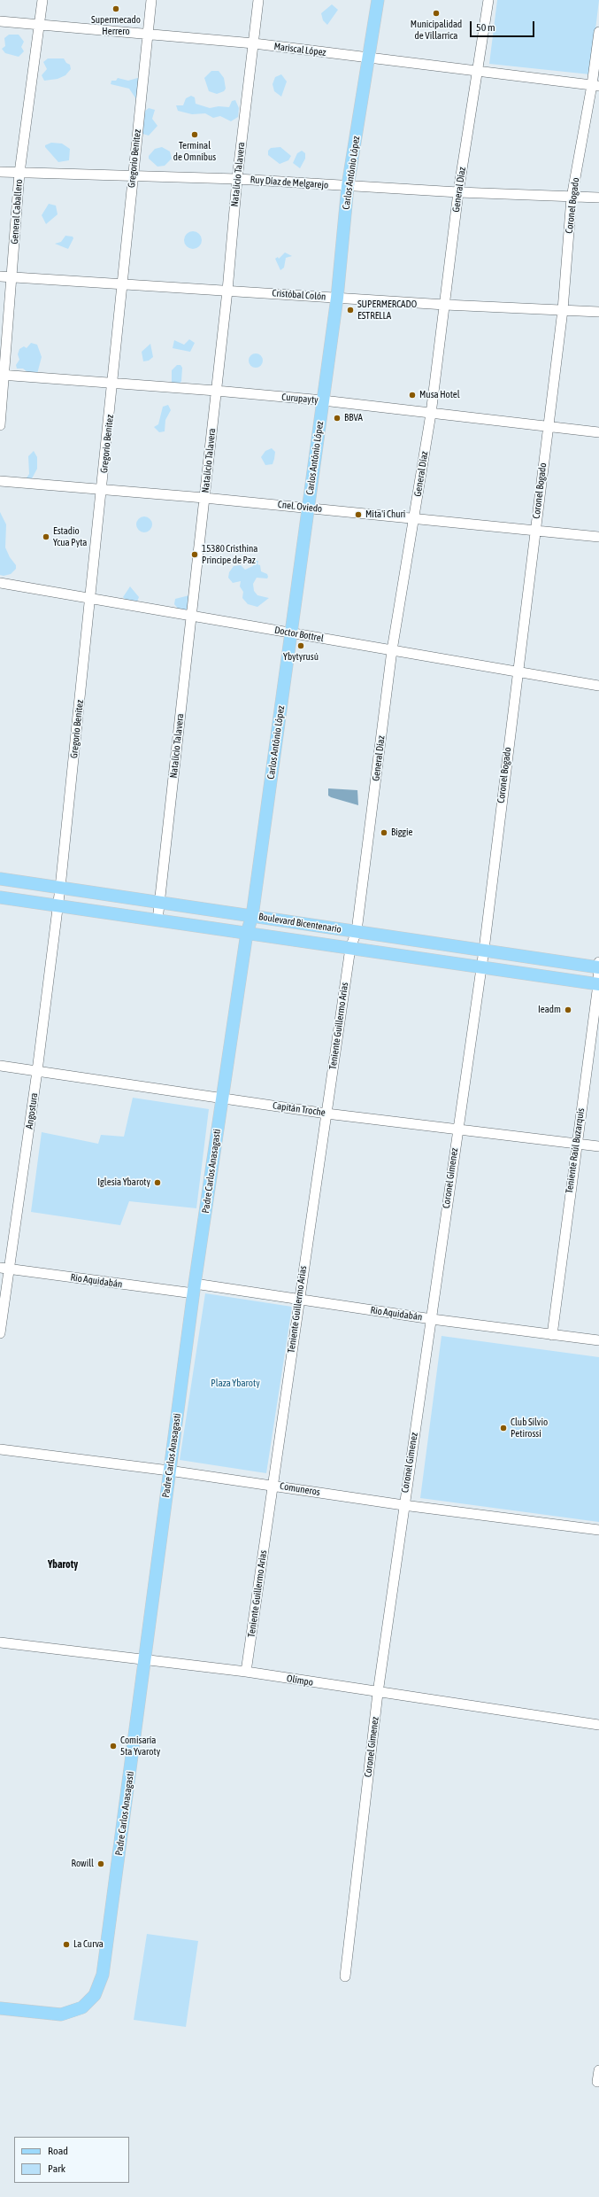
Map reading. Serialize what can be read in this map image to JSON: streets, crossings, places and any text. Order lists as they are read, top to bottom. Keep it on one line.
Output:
{"streets":{"main road":["Carlos António López","Boulevard Bicentenario","Padre Carlos Anasagasti"],"street":["Mariscal López","Gregorio Benitez","Natalicio Talavera","Ruy Díaz de Melgarejo","General Díaz","Coronel Bogado","General Caballero","Cristóbal Colón","Curupayty","Cnel. Oviedo","Doctor Bottrel","Teniente Guillermo Arias","Capitán Troche","Angostura","Teniente Raúl Buzarquis","Coronel Gimenez","Rio Aquidabán","Comuneros","Olimpo"]},"crossings":[["Mariscal López","Gregorio Benitez"],["Mariscal López","Carlos António López"],["Mariscal López","Natalicio Talavera"],["Mariscal López","General Díaz"],["Mariscal López","Coronel Bogado"],["Mariscal López","General Caballero"],["Gregorio Benitez","Ruy Díaz de Melgarejo"],["Gregorio Benitez","Cristóbal Colón"],["Gregorio Benitez","Curupayty"],["Gregorio Benitez","Cnel. Oviedo"],["Gregorio Benitez","Doctor Bottrel"],["Gregorio Benitez","Boulevard Bicentenario"],["Gregorio Benitez","Angostura"],["Carlos António López","Ruy Díaz de Melgarejo"],["Carlos António López","Cristóbal Colón"],["Carlos António López","Curupayty"],["Carlos António López","Cnel. Oviedo"],["Carlos António López","Doctor Bottrel"],["Carlos António López","Boulevard Bicentenario"],["Carlos António López","Padre Carlos Anasagasti"],["Natalicio Talavera","Ruy Díaz de Melgarejo"],["Natalicio Talavera","Cristóbal Colón"],["Natalicio Talavera","Curupayty"],["Natalicio Talavera","Cnel. Oviedo"],["Natalicio Talavera","Doctor Bottrel"],["Natalicio Talavera","Boulevard Bicentenario"],["Ruy Díaz de Melgarejo","General Díaz"],["Ruy Díaz de Melgarejo","Coronel Bogado"],["Ruy Díaz de Melgarejo","General Caballero"],["General Díaz","Cristóbal Colón"],["General Díaz","Curupayty"],["General Díaz","Cnel. Oviedo"],["General Díaz","Doctor Bottrel"],["General Díaz","Boulevard Bicentenario"],["General Díaz","Teniente Guillermo Arias"],["Coronel Bogado","Cristóbal Colón"],["Coronel Bogado","Curupayty"],["Coronel Bogado","Cnel. Oviedo"],["Coronel Bogado","Doctor Bottrel"],["Coronel Bogado","Boulevard Bicentenario"],["Coronel Bogado","Coronel Gimenez"],["General Caballero","Cristóbal Colón"],["General Caballero","Curupayty"],["Boulevard Bicentenario","Teniente Guillermo Arias"],["Boulevard Bicentenario","Angostura"],["Boulevard Bicentenario","Teniente Raúl Buzarquis"],["Boulevard Bicentenario","Padre Carlos Anasagasti"],["Boulevard Bicentenario","Coronel Gimenez"],["Teniente Guillermo Arias","Capitán Troche"],["Teniente Guillermo Arias","Rio Aquidabán"],["Teniente Guillermo Arias","Comuneros"],["Teniente Guillermo Arias","Olimpo"],["Capitán Troche","Angostura"],["Capitán Troche","Teniente Raúl Buzarquis"],["Capitán Troche","Padre Carlos Anasagasti"],["Capitán Troche","Coronel Gimenez"],["Angostura","Rio Aquidabán"],["Teniente Raúl Buzarquis","Rio Aquidabán"],["Padre Carlos Anasagasti","Rio Aquidabán"],["Padre Carlos Anasagasti","Comuneros"],["Padre Carlos Anasagasti","Olimpo"],["Coronel Gimenez","Rio Aquidabán"],["Coronel Gimenez","Comuneros"],["Coronel Gimenez","Olimpo"]],"districts":["Ybaroty"],"parks":["Plaza Ybaroty"],"places":["Supermecado Herrero","Municipalidad de Villarrica","Terminal de Omnibus","SUPERMERCADO ESTRELLA","Musa Hotel","BBVA","Mita'i Churi","Estadio Ycua Pyta","15380 Cristhina Principe de Paz","Ybytyrusú","Biggie","Ieadm","Iglesia Ybaroty","Club Silvio Petirossi","Comisaría 5ta Yvaroty","Rowill","La Curva"],"legend":["Road","Park"],"scale_bar":"50 m"}
